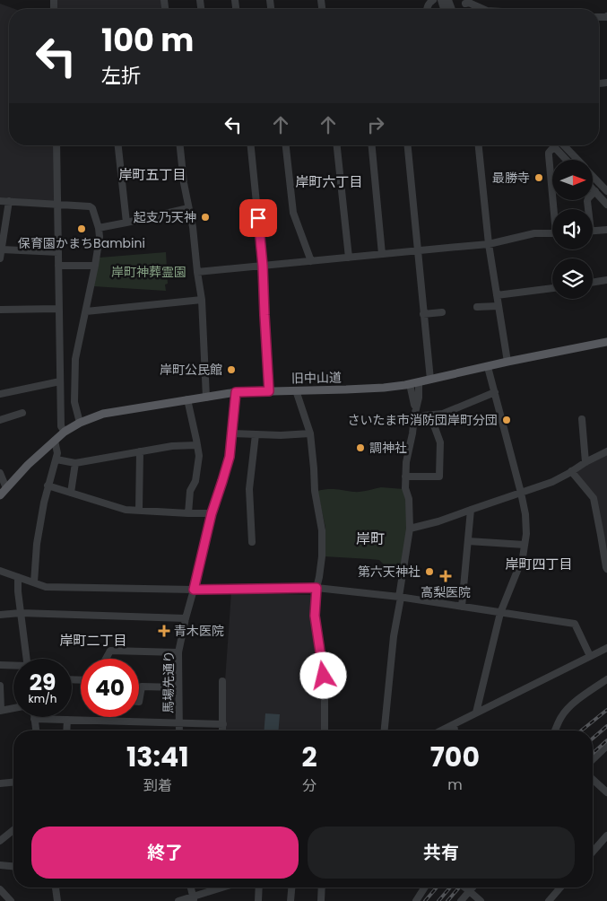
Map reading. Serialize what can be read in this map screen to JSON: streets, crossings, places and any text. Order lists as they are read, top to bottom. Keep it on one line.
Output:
{"streets":{"main road":["旧中山道"],"street":["馬場先通り"]},"crossings":[["旧中山道","馬場先通り"]],"districts":["岸町五丁目","岸町六丁目","岸町","岸町四丁目","岸町二丁目"],"parks":["岸町神葬霊園"],"places":{"other":["最勝寺","起支乃天神","保育園かまちBambini","岸町公民館","さいたま市消防団岸町分団","調神社","第六天神社"],"health":["高梨医院","青木医院"]},"north":"right","page":{"turn":["100 m","左折"],"speed":"29 km/h","limit":"40","eta":["13:41","到着","2","分","700","m"],"buttons":["終了","共有"]}}
